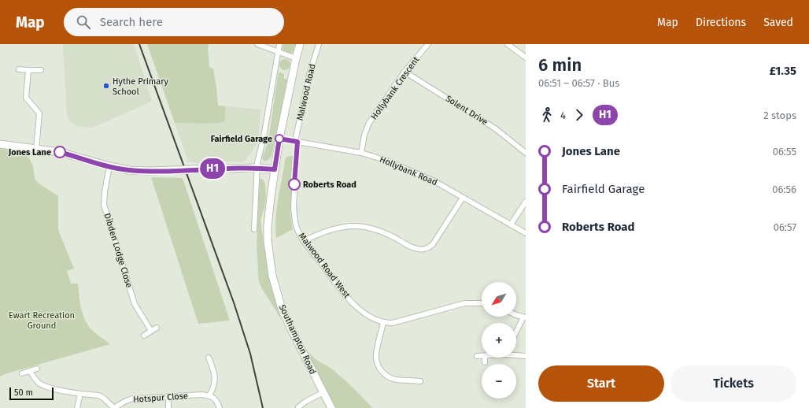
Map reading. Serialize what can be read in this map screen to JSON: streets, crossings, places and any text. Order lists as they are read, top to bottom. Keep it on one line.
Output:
{"streets":{"street":["Hollybank Crescent","Malwood Road","Solent Drive","Hollybank Road","Dibden Lodge Close","Malwood Road West","Southampton Road","Hotspur Close"]},"crossings":[["Hollybank Crescent","Solent Drive"],["Hollybank Crescent","Hollybank Road"],["Malwood Road","Hollybank Road"],["Malwood Road","Malwood Road West"],["Hollybank Road","Malwood Road West"],["Hollybank Road","Southampton Road"]],"parks":["Ewart Recreation Ground"],"places":["Hythe Primary School","Fairfield Garage","Jones Lane","Roberts Road"],"lines":["bus line H1"],"scale_bar":"50 m","north":"bottom left","page":{"header":"Map","search":"Search here","nav":["Map","Directions","Saved"],"on_map":"H1","heading":["6 min","06:51 – 06:57 · Bus","£1.35"],"legs":["4","H1","2 stops"],"list":[{"name":"Jones Lane","value":"06:55"},{"name":"Fairfield Garage","value":"06:56"},{"name":"Roberts Road","value":"06:57"}],"map_buttons":["+","−"],"buttons":["Start","Tickets"],"scale":"50 m"}}
